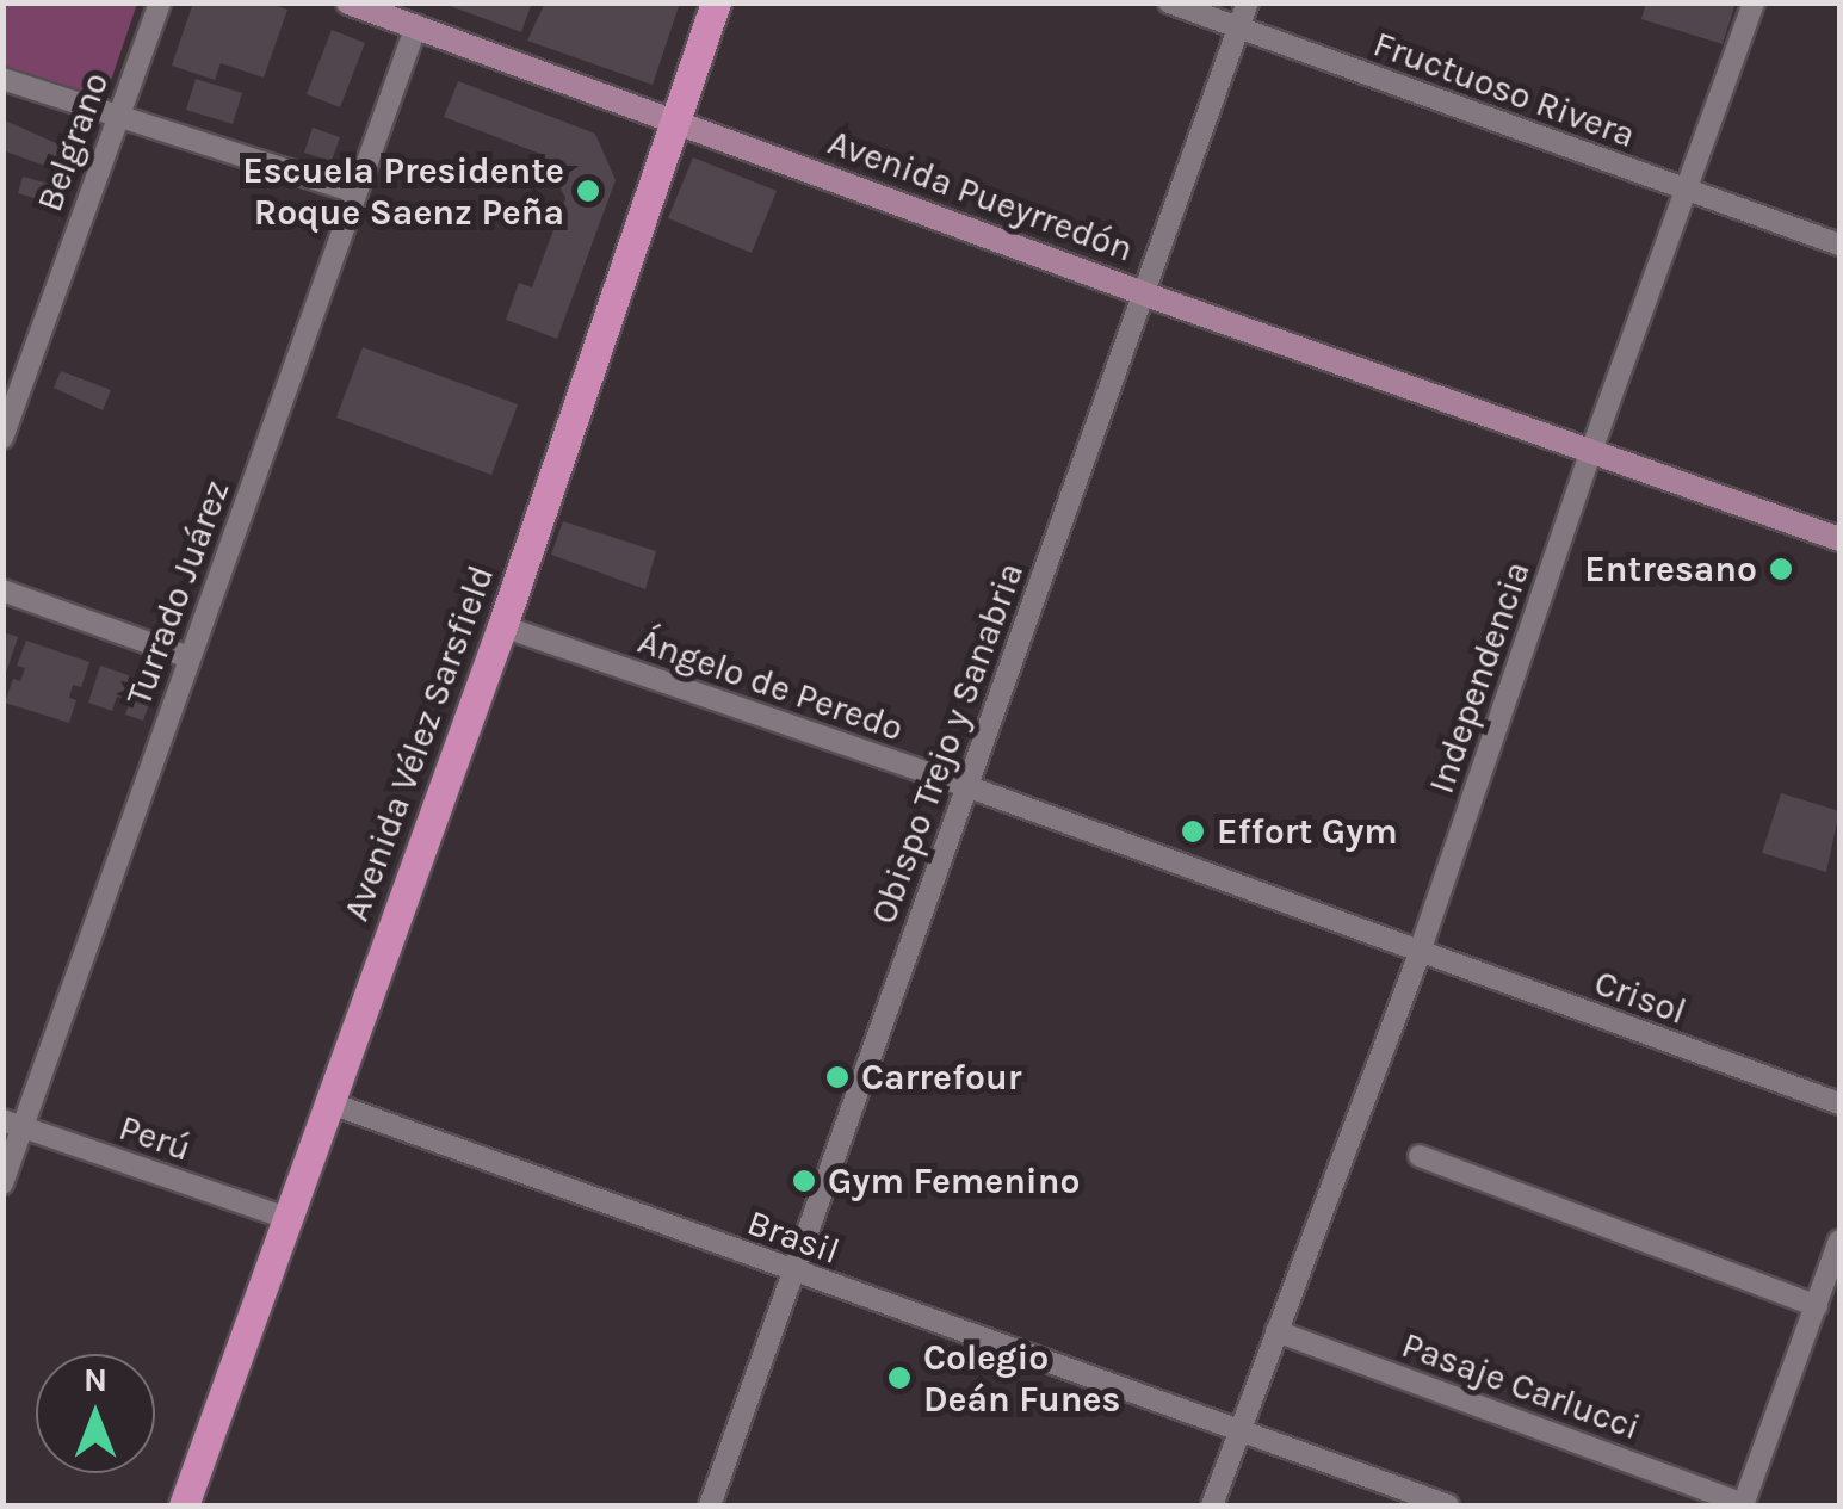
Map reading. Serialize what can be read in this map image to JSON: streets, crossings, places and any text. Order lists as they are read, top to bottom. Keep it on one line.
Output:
{"streets":{"main road":["Avenida Pueyrredón","Avenida Vélez Sarsfield"],"street":["Fructuoso Rivera","Belgrano","Turrado Juárez","Independencia","Ángelo de Peredo","Obispo Trejo y Sanabria","Crisol","Perú","Brasil","Pasaje Carlucci"]},"crossings":[["Fructuoso Rivera","Independencia"],["Fructuoso Rivera","Obispo Trejo y Sanabria"],["Avenida Pueyrredón","Turrado Juárez"],["Avenida Pueyrredón","Independencia"],["Avenida Pueyrredón","Avenida Vélez Sarsfield"],["Avenida Pueyrredón","Obispo Trejo y Sanabria"],["Turrado Juárez","Perú"],["Independencia","Ángelo de Peredo"],["Independencia","Crisol"],["Independencia","Brasil"],["Independencia","Pasaje Carlucci"],["Ángelo de Peredo","Avenida Vélez Sarsfield"],["Ángelo de Peredo","Obispo Trejo y Sanabria"],["Ángelo de Peredo","Crisol"],["Avenida Vélez Sarsfield","Perú"],["Avenida Vélez Sarsfield","Brasil"],["Obispo Trejo y Sanabria","Brasil"]],"places":["Escuela Presidente Roque Saenz Peña","Entresano","Effort Gym","Carrefour","Gym Femenino","Colegio Deán Funes"],"north":"top"}
